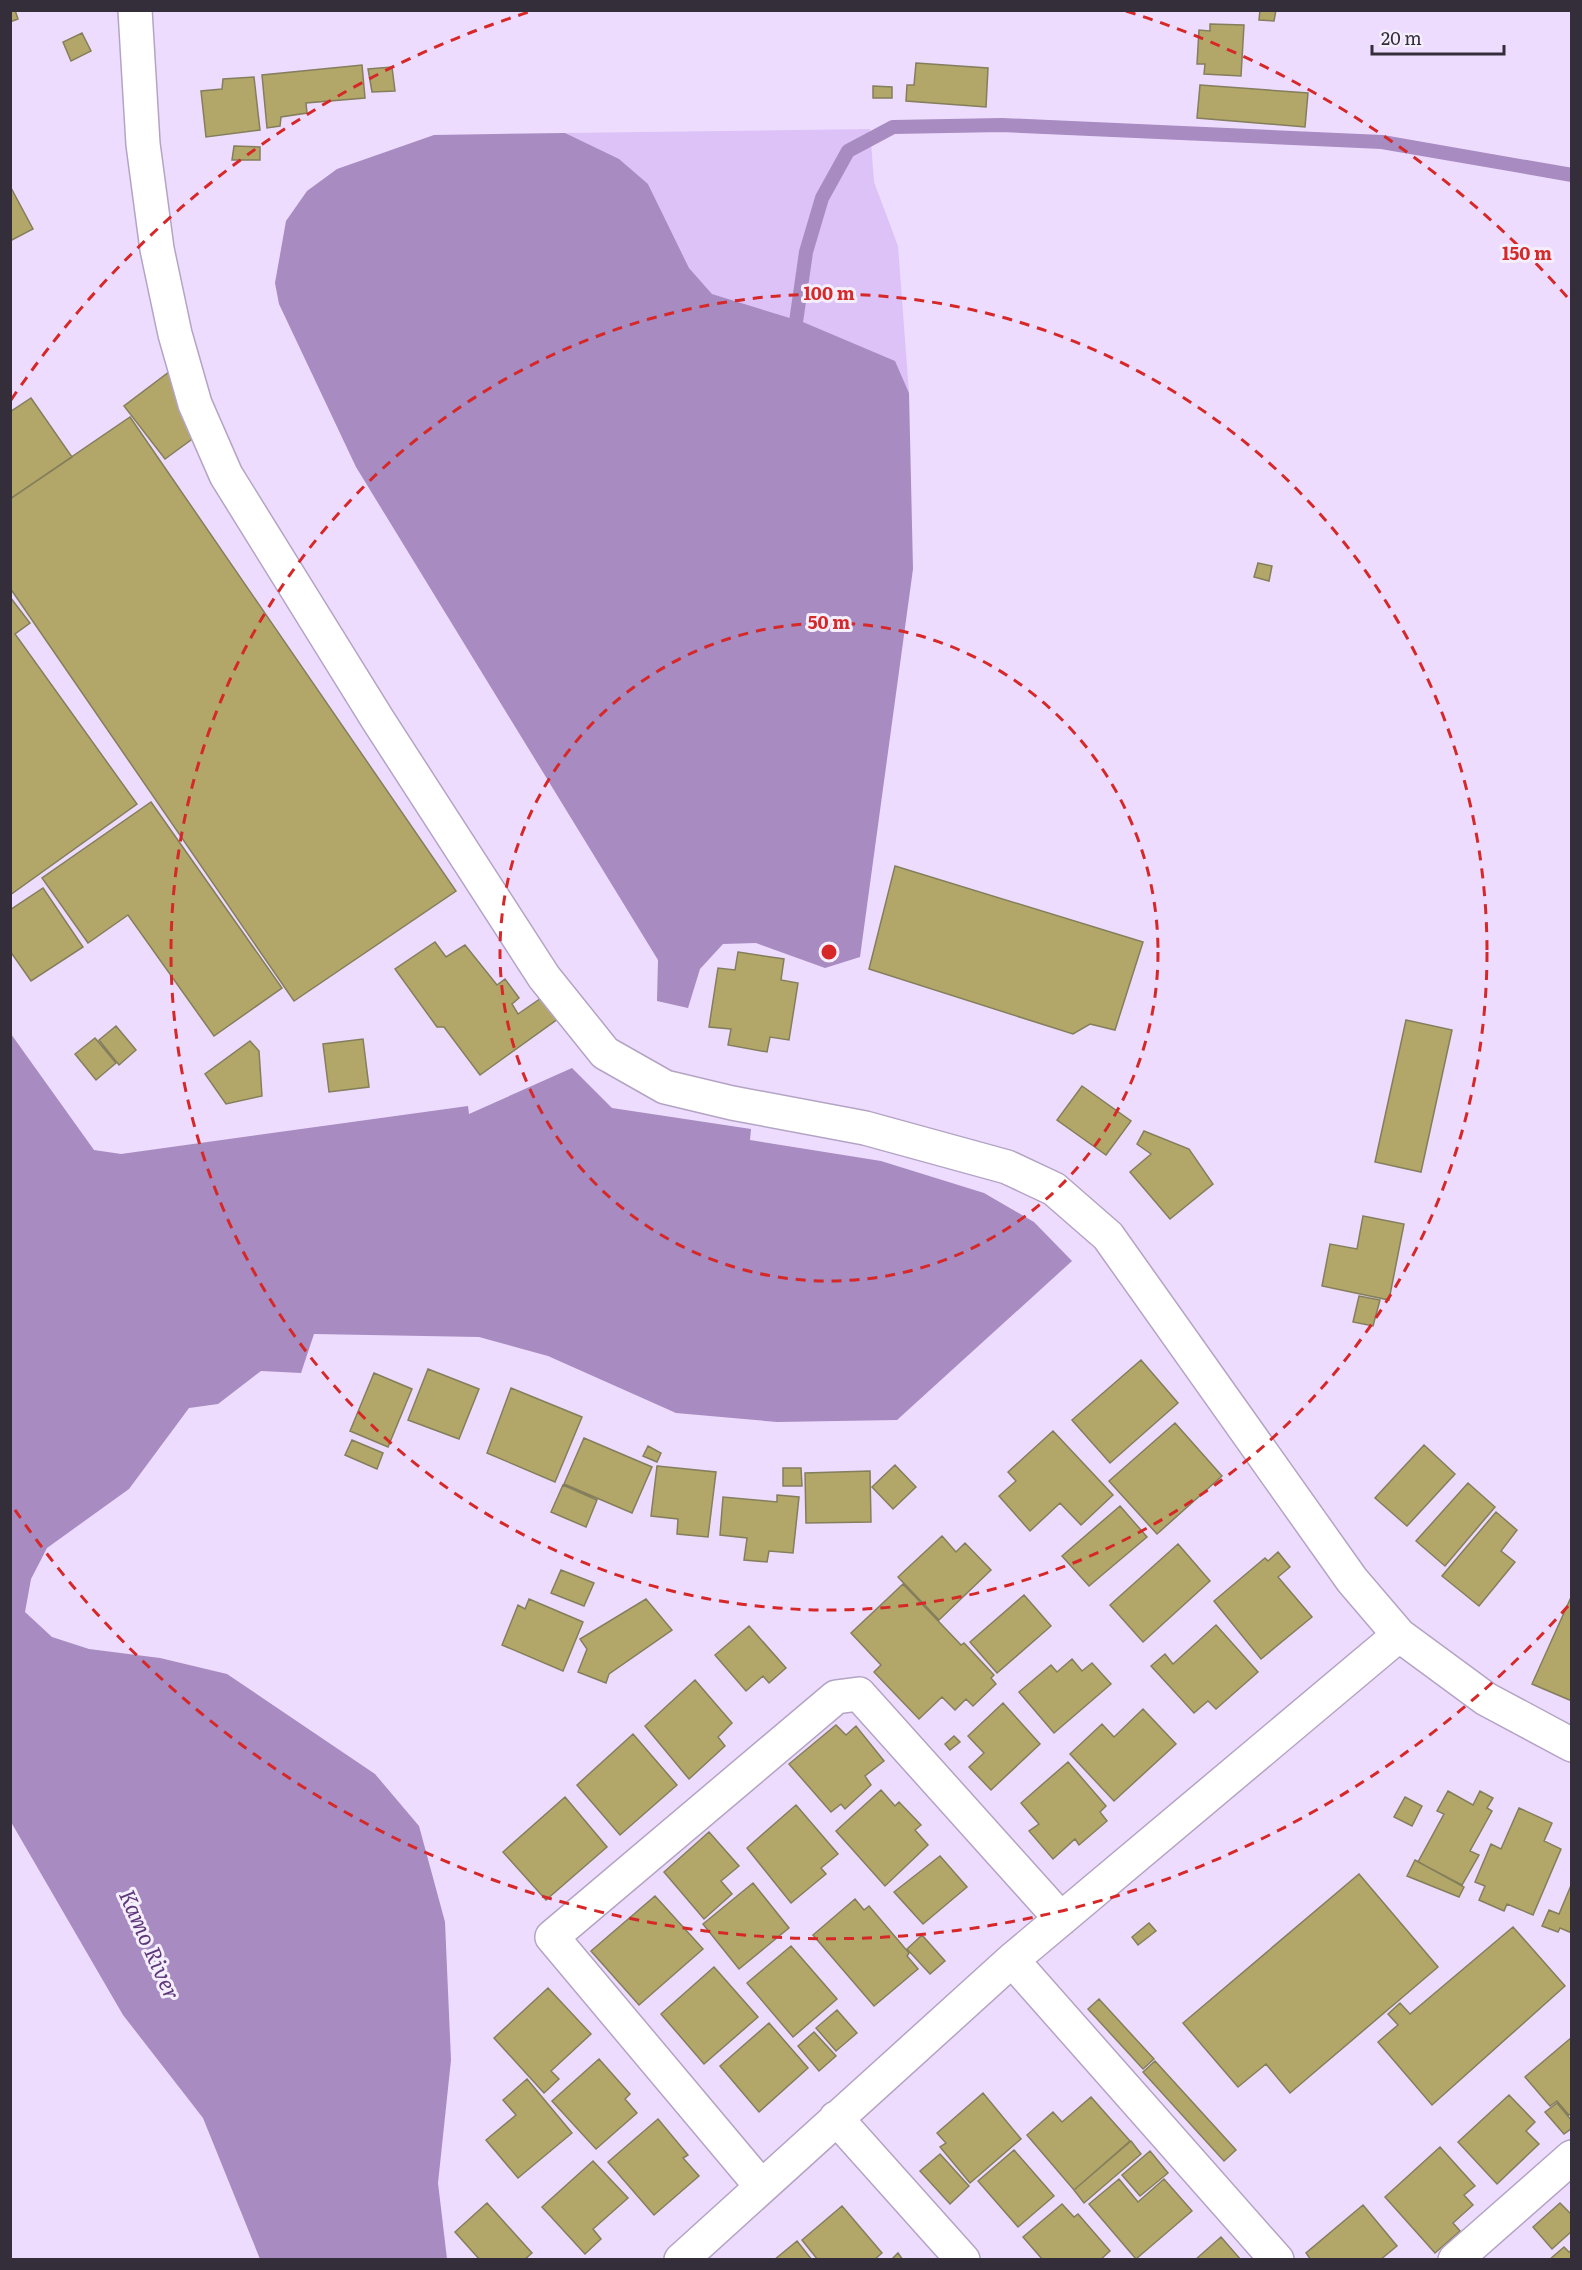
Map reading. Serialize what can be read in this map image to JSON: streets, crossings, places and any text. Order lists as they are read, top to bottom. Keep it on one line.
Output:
{"water":["Kamo River"],"scale_bar":"20 m","rings":["150 m","100 m","50 m"]}
